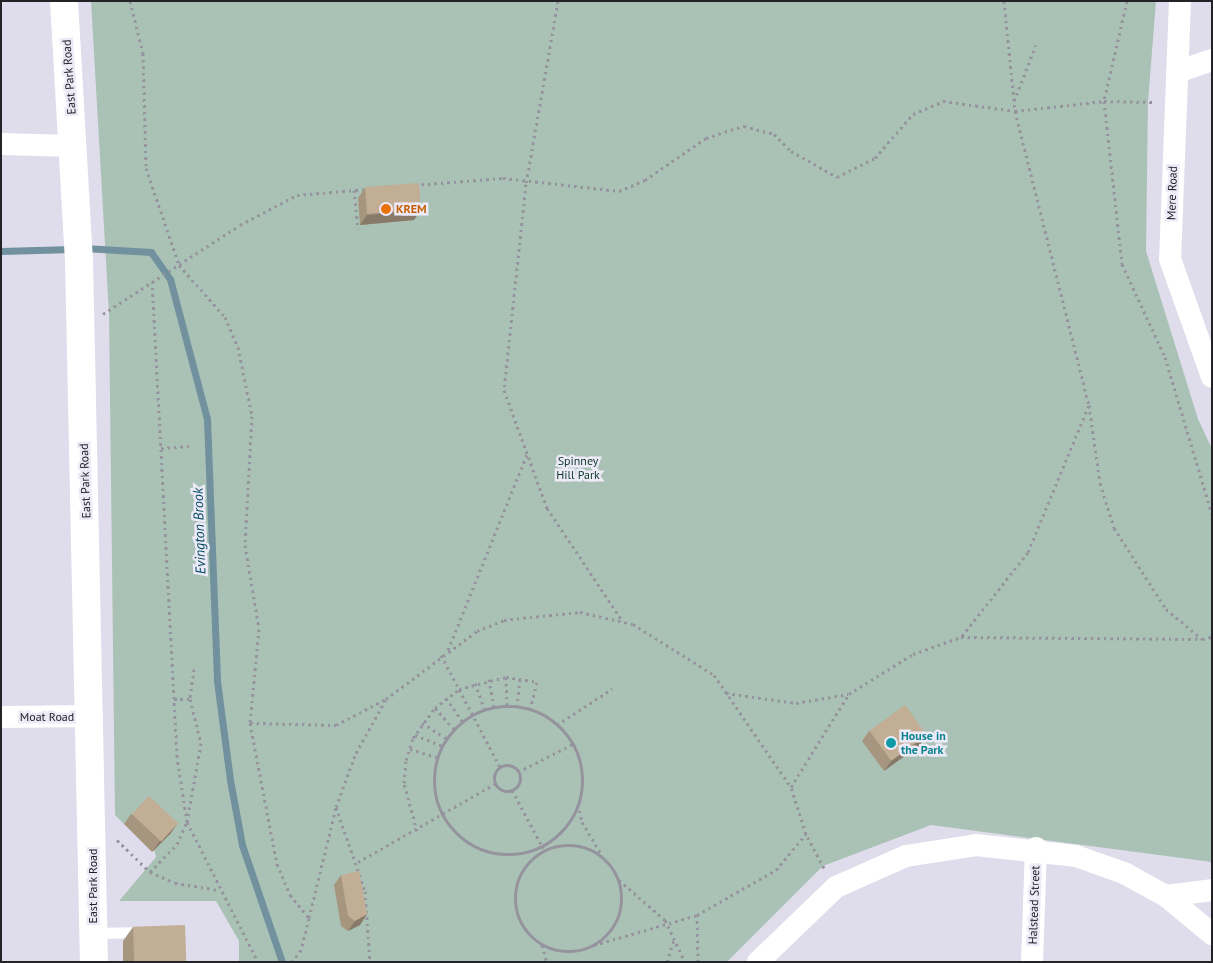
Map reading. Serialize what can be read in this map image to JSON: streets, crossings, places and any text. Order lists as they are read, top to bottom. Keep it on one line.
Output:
{"streets":{"main road":["East Park Road"],"street":["Mere Road","Moat Road","Halstead Street"]},"crossings":[["East Park Road","Moat Road"]],"water":["Evington Brook"],"parks":["Spinney Hill Park"],"places":["KREM","House in the Park"]}
